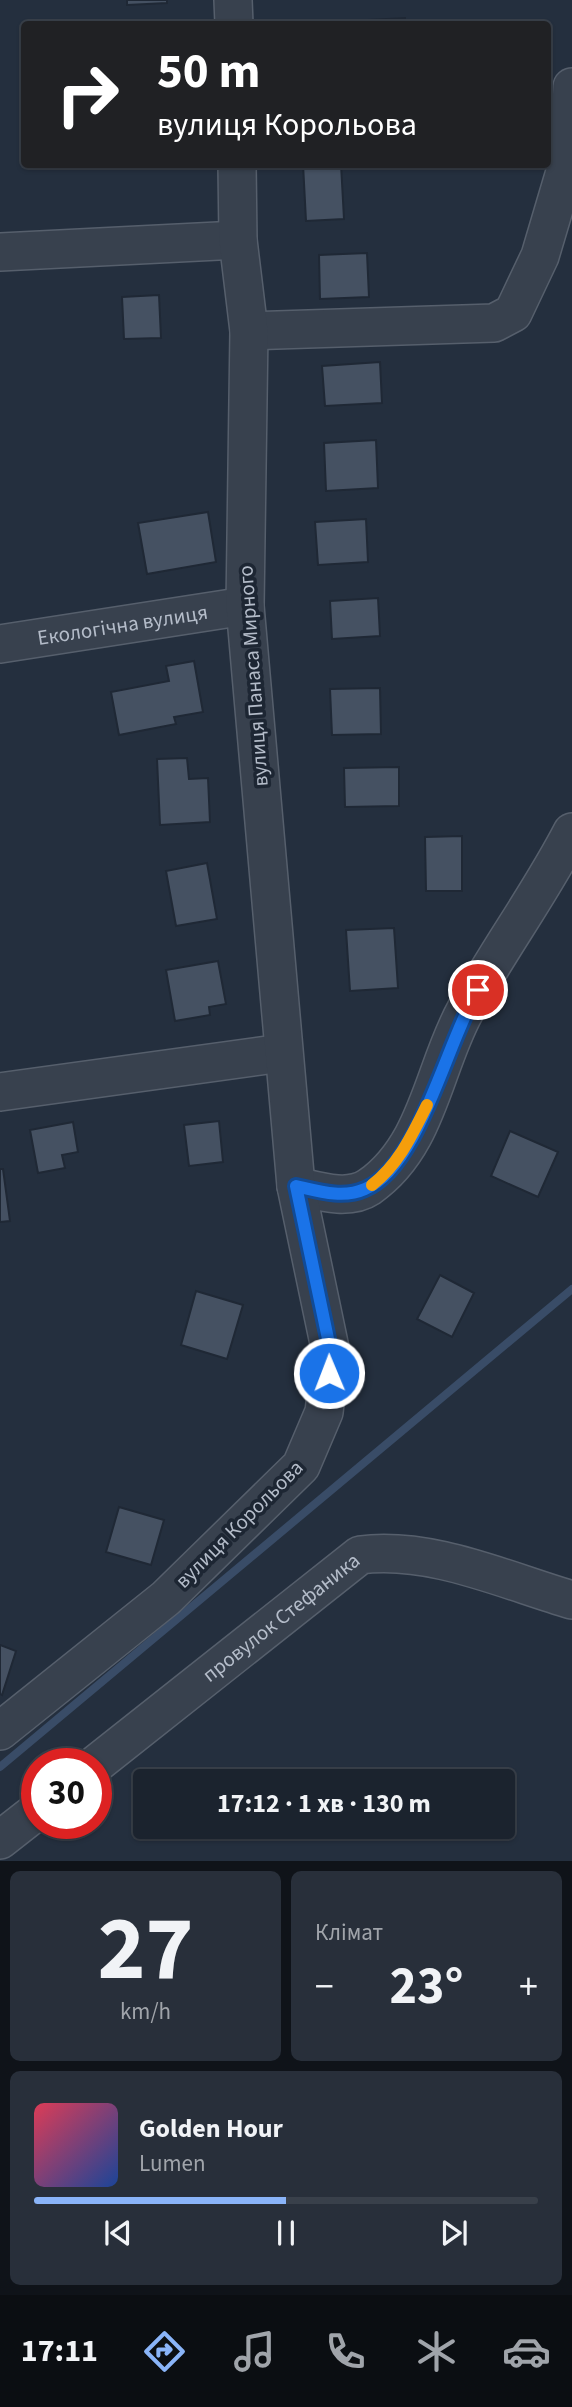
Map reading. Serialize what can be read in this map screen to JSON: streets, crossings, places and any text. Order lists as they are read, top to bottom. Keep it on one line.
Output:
{"streets":{"street":["Екологічна вулиця","вулиця Панаса Мирного","вулиця Корольова","провулок Стефаника"]},"crossings":[["Екологічна вулиця","вулиця Панаса Мирного"],["вулиця Панаса Мирного","вулиця Корольова"]],"page":{"turn":["50 m","вулиця Корольова"],"limit":"30","trip":"17:12 · 1 хв · 130 m","tile":[["27","km/h"],"Клімат"],"heat":["−","23°","+"],"song":["Golden Hour","Lumen"],"tabs":"17:11"}}
